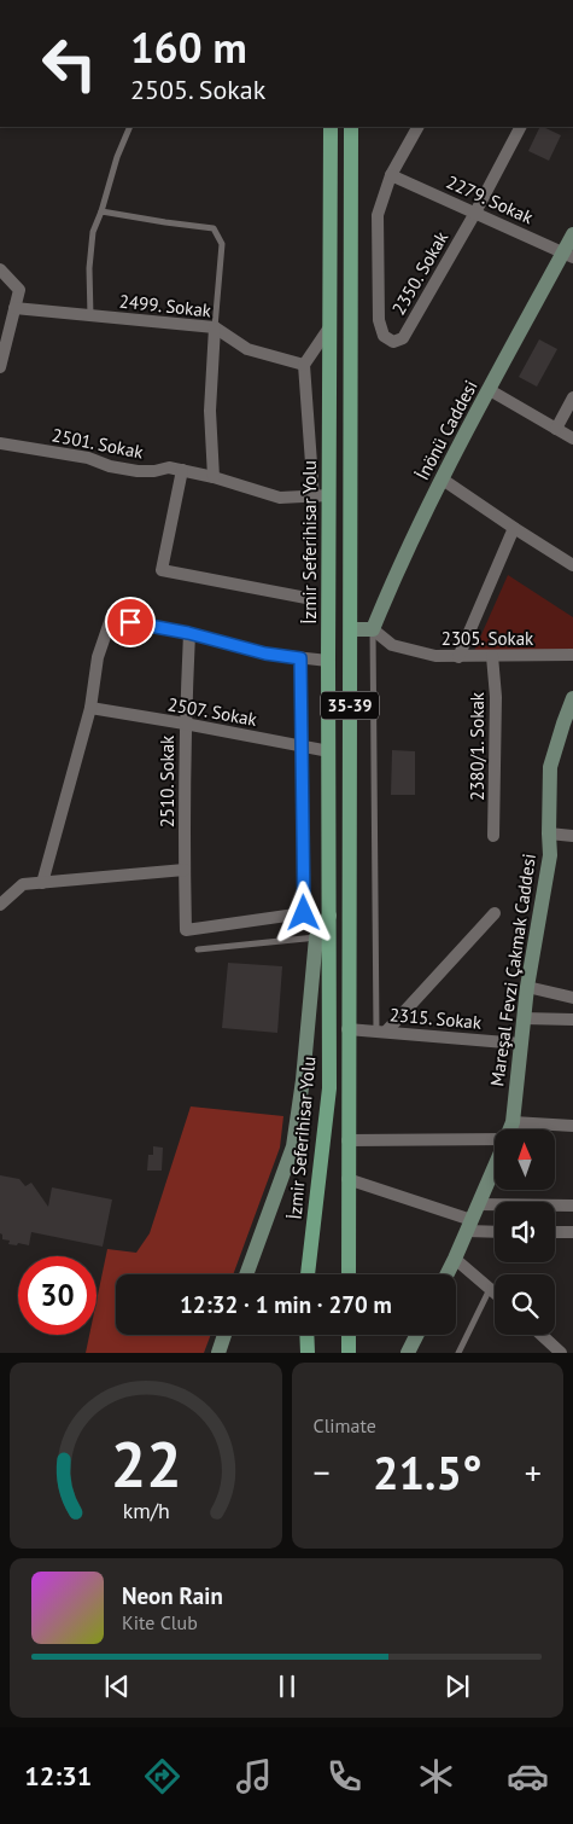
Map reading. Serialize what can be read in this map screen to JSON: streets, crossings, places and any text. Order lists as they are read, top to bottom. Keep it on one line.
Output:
{"streets":{"main road":["İzmir Seferihisar Yolu","35-39"],"street":["2279. Sokak","2350. Sokak","2499. Sokak","İnönü Caddesi","2501. Sokak","2305. Sokak","2507. Sokak","2380/1. Sokak","2510. Sokak","Mareşal Fevzi Çakmak Caddesi","2315. Sokak"]},"crossings":[["2279. Sokak","2350. Sokak"],["2279. Sokak","İnönü Caddesi"],["İnönü Caddesi","2305. Sokak"],["2501. Sokak","İzmir Seferihisar Yolu"],["İzmir Seferihisar Yolu","2507. Sokak"],["2305. Sokak","2380/1. Sokak"],["35-39","2315. Sokak"],["2507. Sokak","2510. Sokak"],["Mareşal Fevzi Çakmak Caddesi","2315. Sokak"]],"north":"top","page":{"turn":["160 m","2505. Sokak"],"limit":"30","trip":"12:32 · 1 min · 270 m","tile":"Climate","heat":["−","21.5°","+"],"song":["Neon Rain","Kite Club"],"tabs":"12:31","gauge":["22","km/h"]}}
